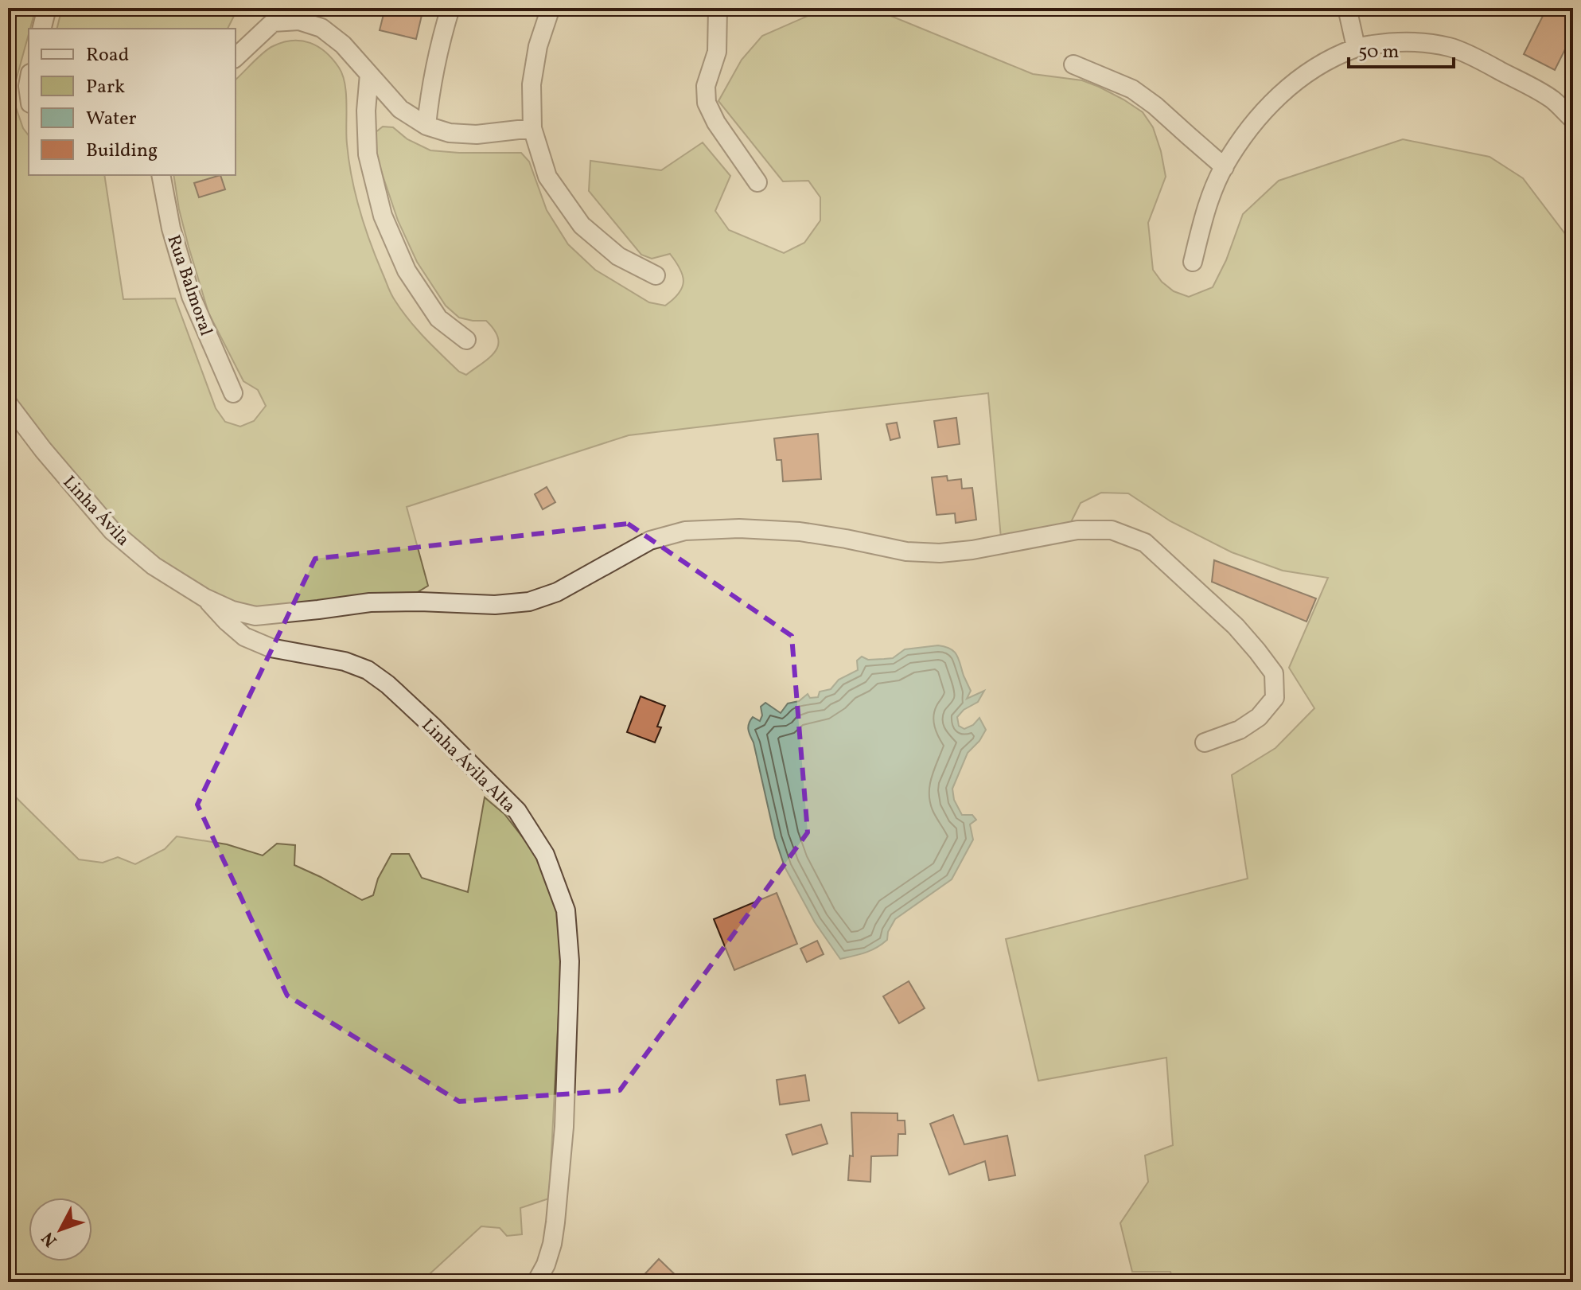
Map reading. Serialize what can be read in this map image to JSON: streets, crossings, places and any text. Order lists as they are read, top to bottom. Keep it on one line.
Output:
{"streets":{"street":["Rua Balmoral","Linha Ávila","Linha Ávila Alta"]},"crossings":[["Linha Ávila","Linha Ávila Alta"]],"legend":["Road","Park","Water","Building"],"scale_bar":"50 m","north":"bottom left"}
